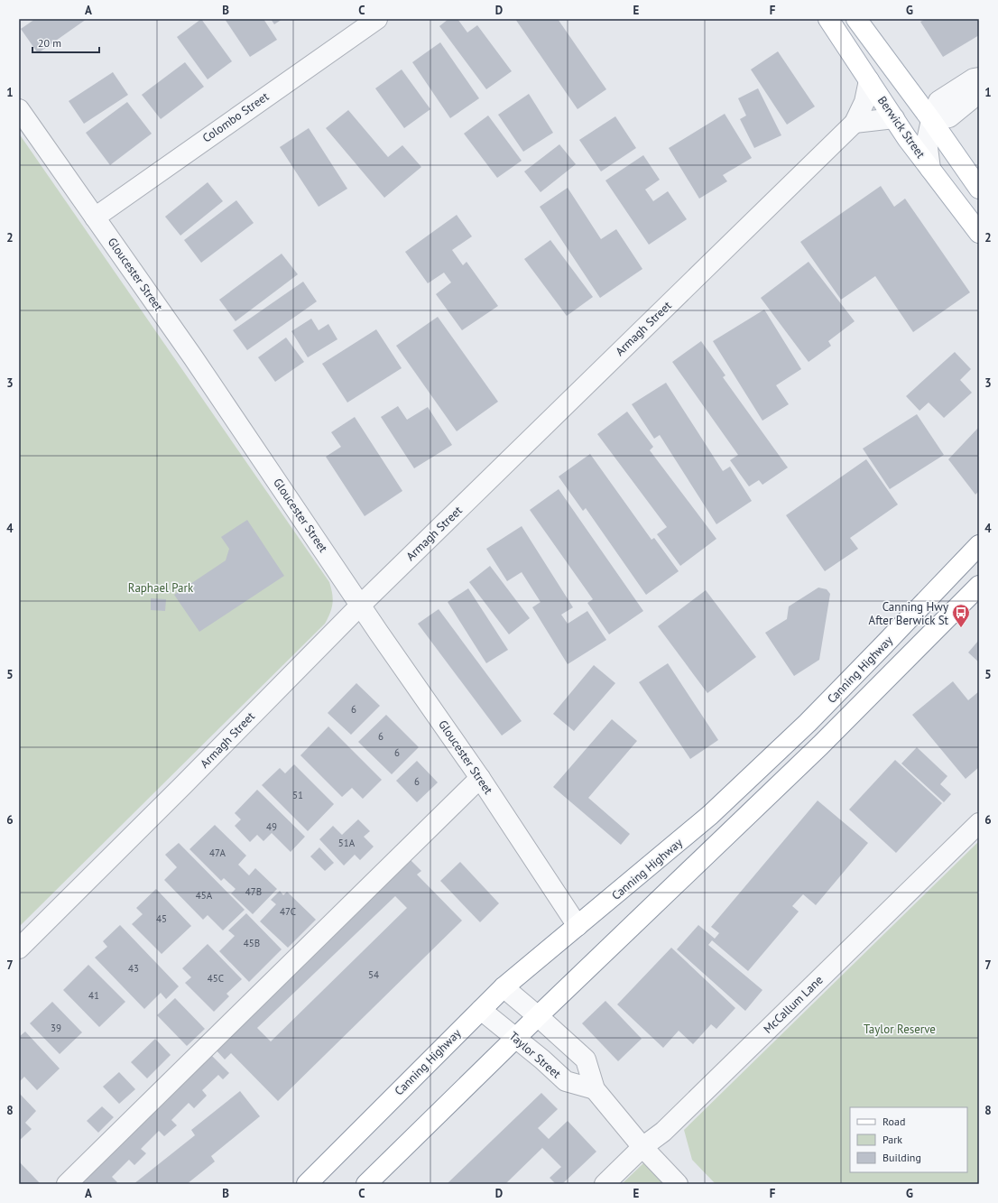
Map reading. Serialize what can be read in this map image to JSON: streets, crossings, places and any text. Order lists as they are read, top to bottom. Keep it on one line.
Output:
{"streets":{"main road":["Berwick Street","Canning Highway"],"street":["Colombo Street","Gloucester Street","Armagh Street","McCallum Lane","Taylor Street"]},"crossings":[["Colombo Street","Gloucester Street"],["Berwick Street","Armagh Street"],["Gloucester Street","Armagh Street"],["Gloucester Street","Canning Highway"],["Canning Highway","Taylor Street"]],"parks":["Raphael Park","Taylor Reserve"],"places":{"bus stop":["Canning Hwy After Berwick St"]},"house_numbers":["6","6","6","6","51","49","51A","47A","47B","45A","47C","45","45B","43","54","45C","41","39"],"legend":["Road","Park","Building"],"scale_bar":"20 m","grid":{"columns":["A","B","C","D","E","F","G"],"rows":["1","2","3","4","5","6","7","8"]}}
